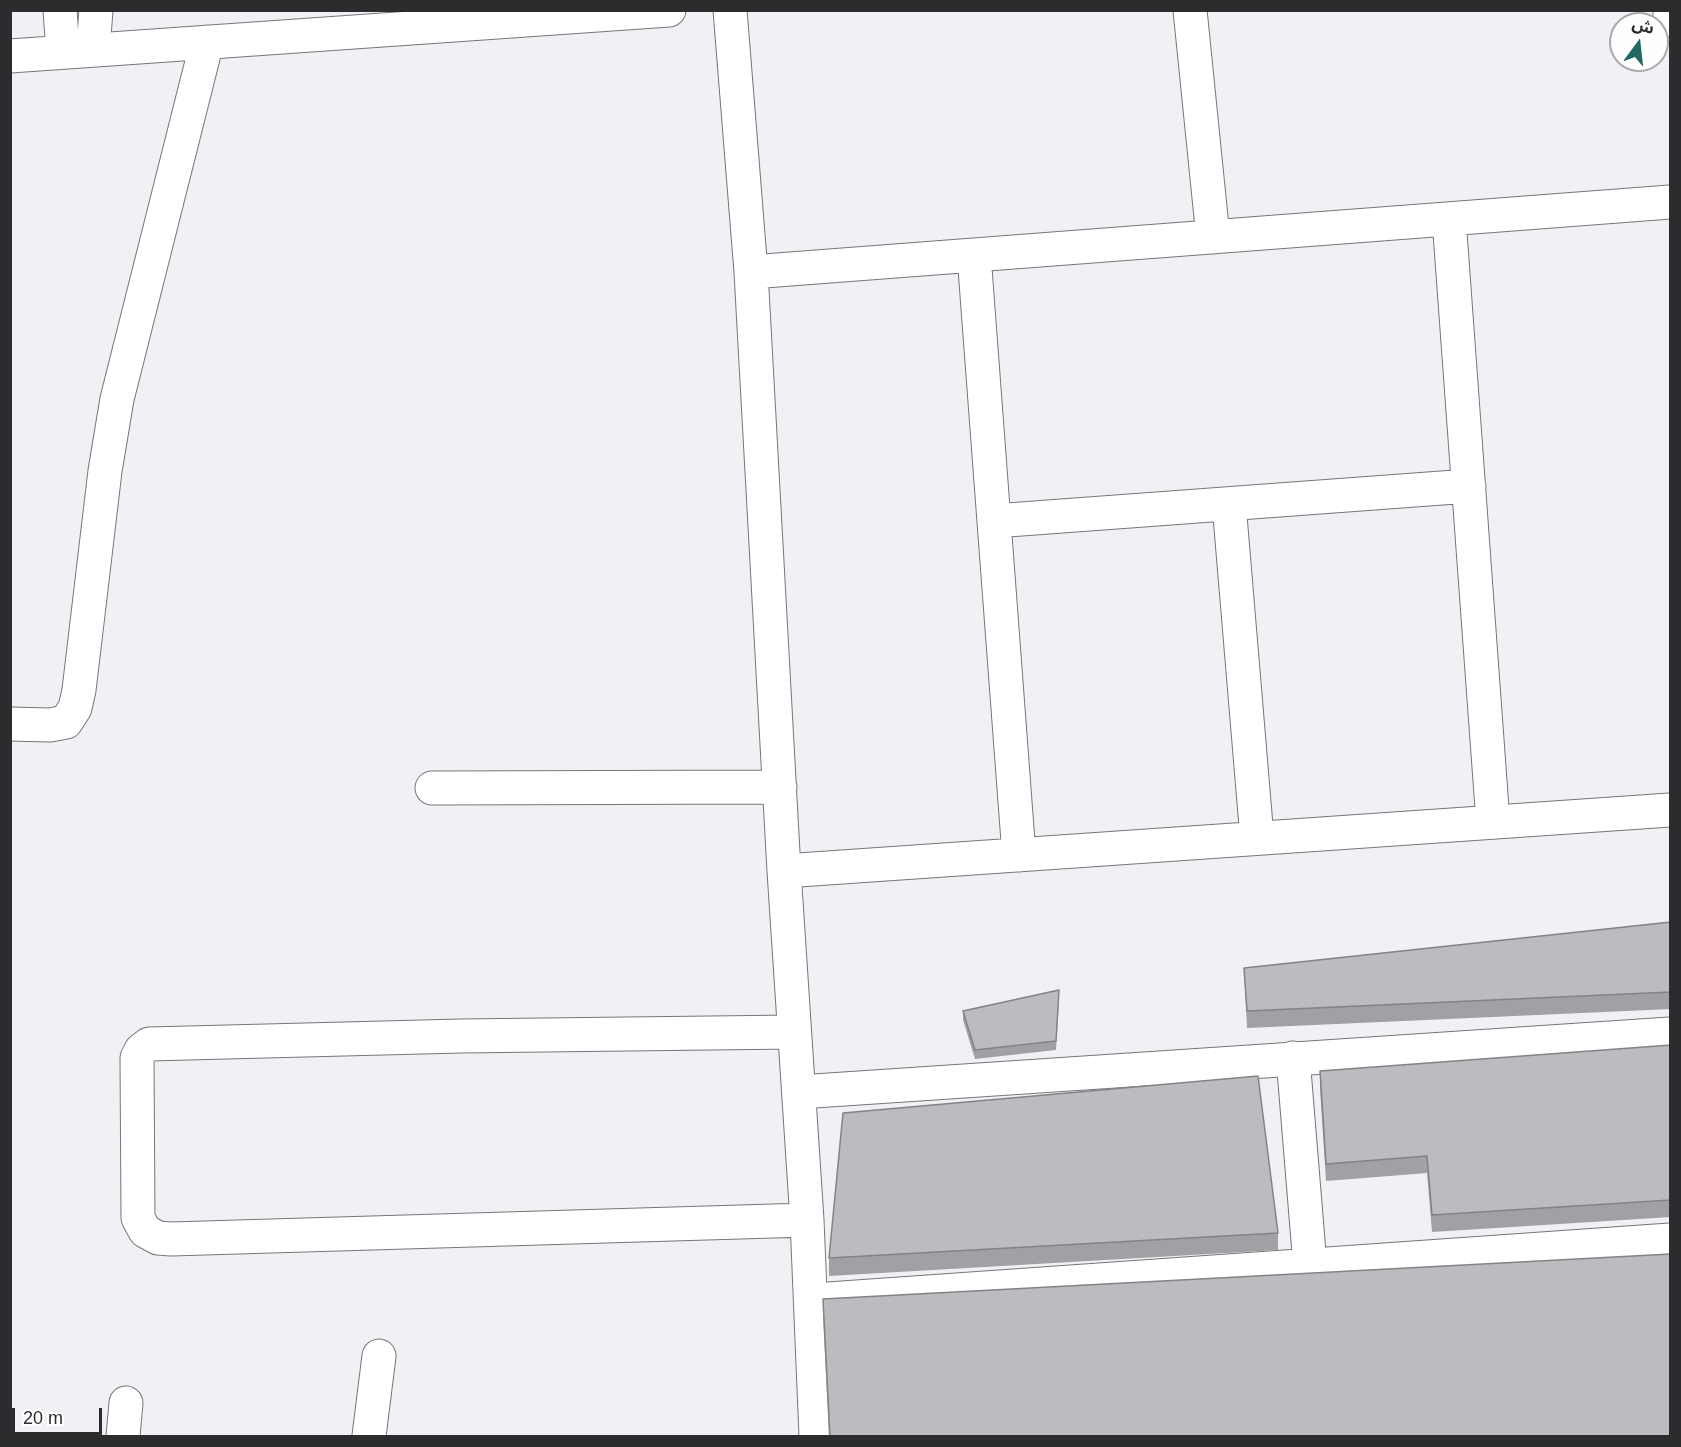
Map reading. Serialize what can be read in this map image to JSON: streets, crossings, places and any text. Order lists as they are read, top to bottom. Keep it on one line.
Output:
{"scale_bar":"20 m","north":"top"}
